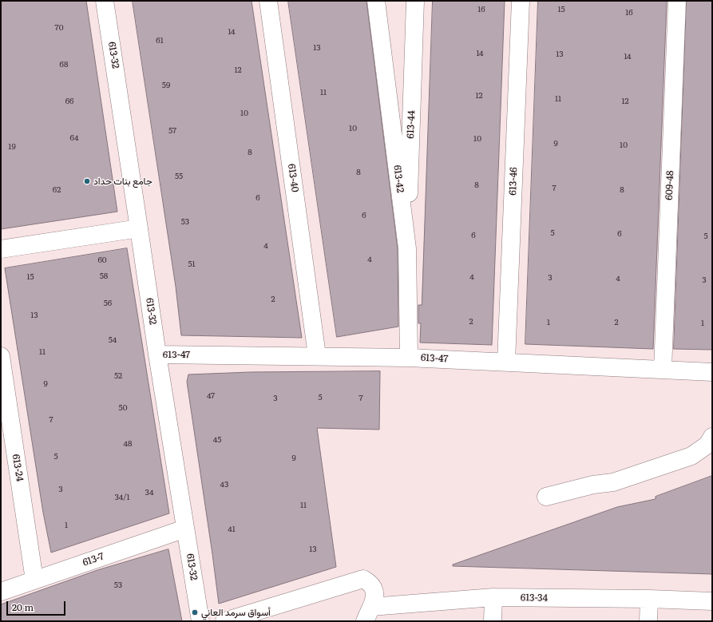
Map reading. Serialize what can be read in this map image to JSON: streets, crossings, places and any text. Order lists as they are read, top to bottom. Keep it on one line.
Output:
{"streets":{"street":["613-32","613-44","613-40","613-42","613-46","609-48","613-47","613-24","613-7","613-34"]},"crossings":[["613-32","613-47"],["613-32","613-7"],["613-44","613-42"],["613-40","613-47"],["613-42","613-47"],["613-46","613-47"],["609-48","613-47"],["613-24","613-7"]],"places":["جامع بنات حداد","أسواق سرمد العاني"],"house_numbers":["16","15","16","70","14","61","13","14","13","14","68","12","59","11","12","11","66","12","10","10","57","64","10","9","10","19","8","8","55","8","7","62","8","6","6","53","5","6","6","5","4","4","60","51","58","15","4","3","4","3","2","56","13","2","1","2","1","54","11","52","9","47","5","3","7","50","7","45","48","5","9","43","3","34","34/1","11","1","41","13","53"],"scale_bar":"20 m"}
